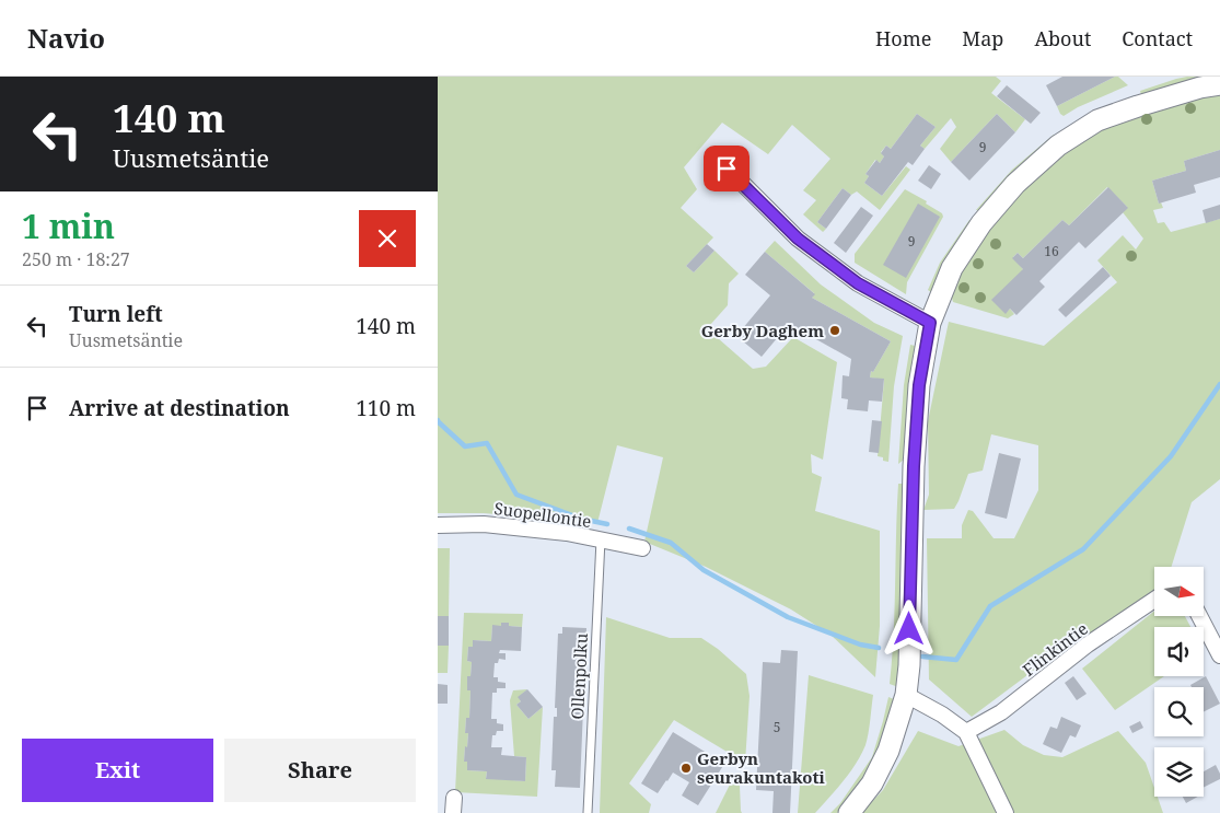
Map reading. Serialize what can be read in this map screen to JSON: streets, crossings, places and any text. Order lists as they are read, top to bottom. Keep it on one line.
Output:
{"streets":{"street":["Suopellontie","Flinkintie"],"lane":["Ollenpolku"]},"crossings":[["Suopellontie","Ollenpolku"]],"places":["Gerby Daghem","Gerbyn seurakuntakoti"],"house_numbers":["9","9","16","5"],"north":"right","page":{"header":"Navio","nav":["Home","Map","About","Contact"],"turn":["140 m","Uusmetsäntie"],"heading":["1 min","250 m · 18:27"],"list":[{"name":"Turn left","note":"Uusmetsäntie","value":"140 m"},{"name":"Arrive at destination","value":"110 m"}],"buttons":["Exit","Share"]}}
